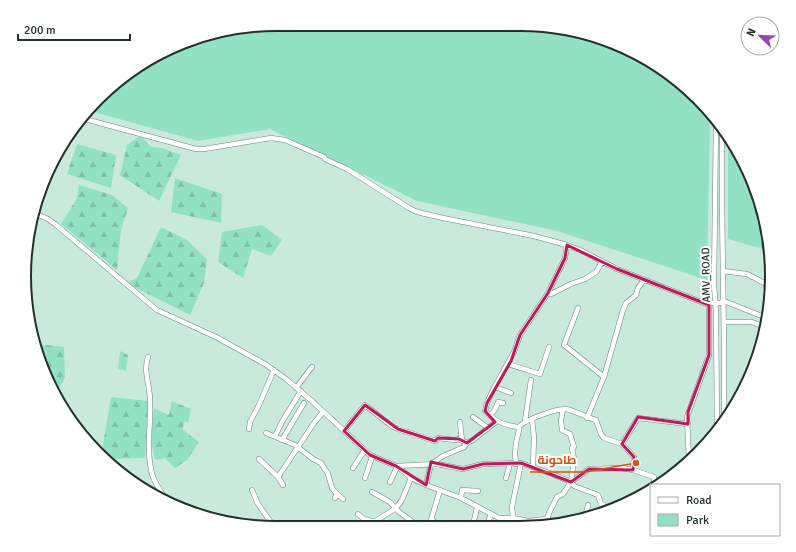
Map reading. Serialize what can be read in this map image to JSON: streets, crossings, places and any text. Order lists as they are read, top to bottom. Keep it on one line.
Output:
{"streets":{"street":["AMV_ROAD"]},"places":["طاحونة"],"legend":["Road","Park"],"scale_bar":"200 m","north":"top left"}
